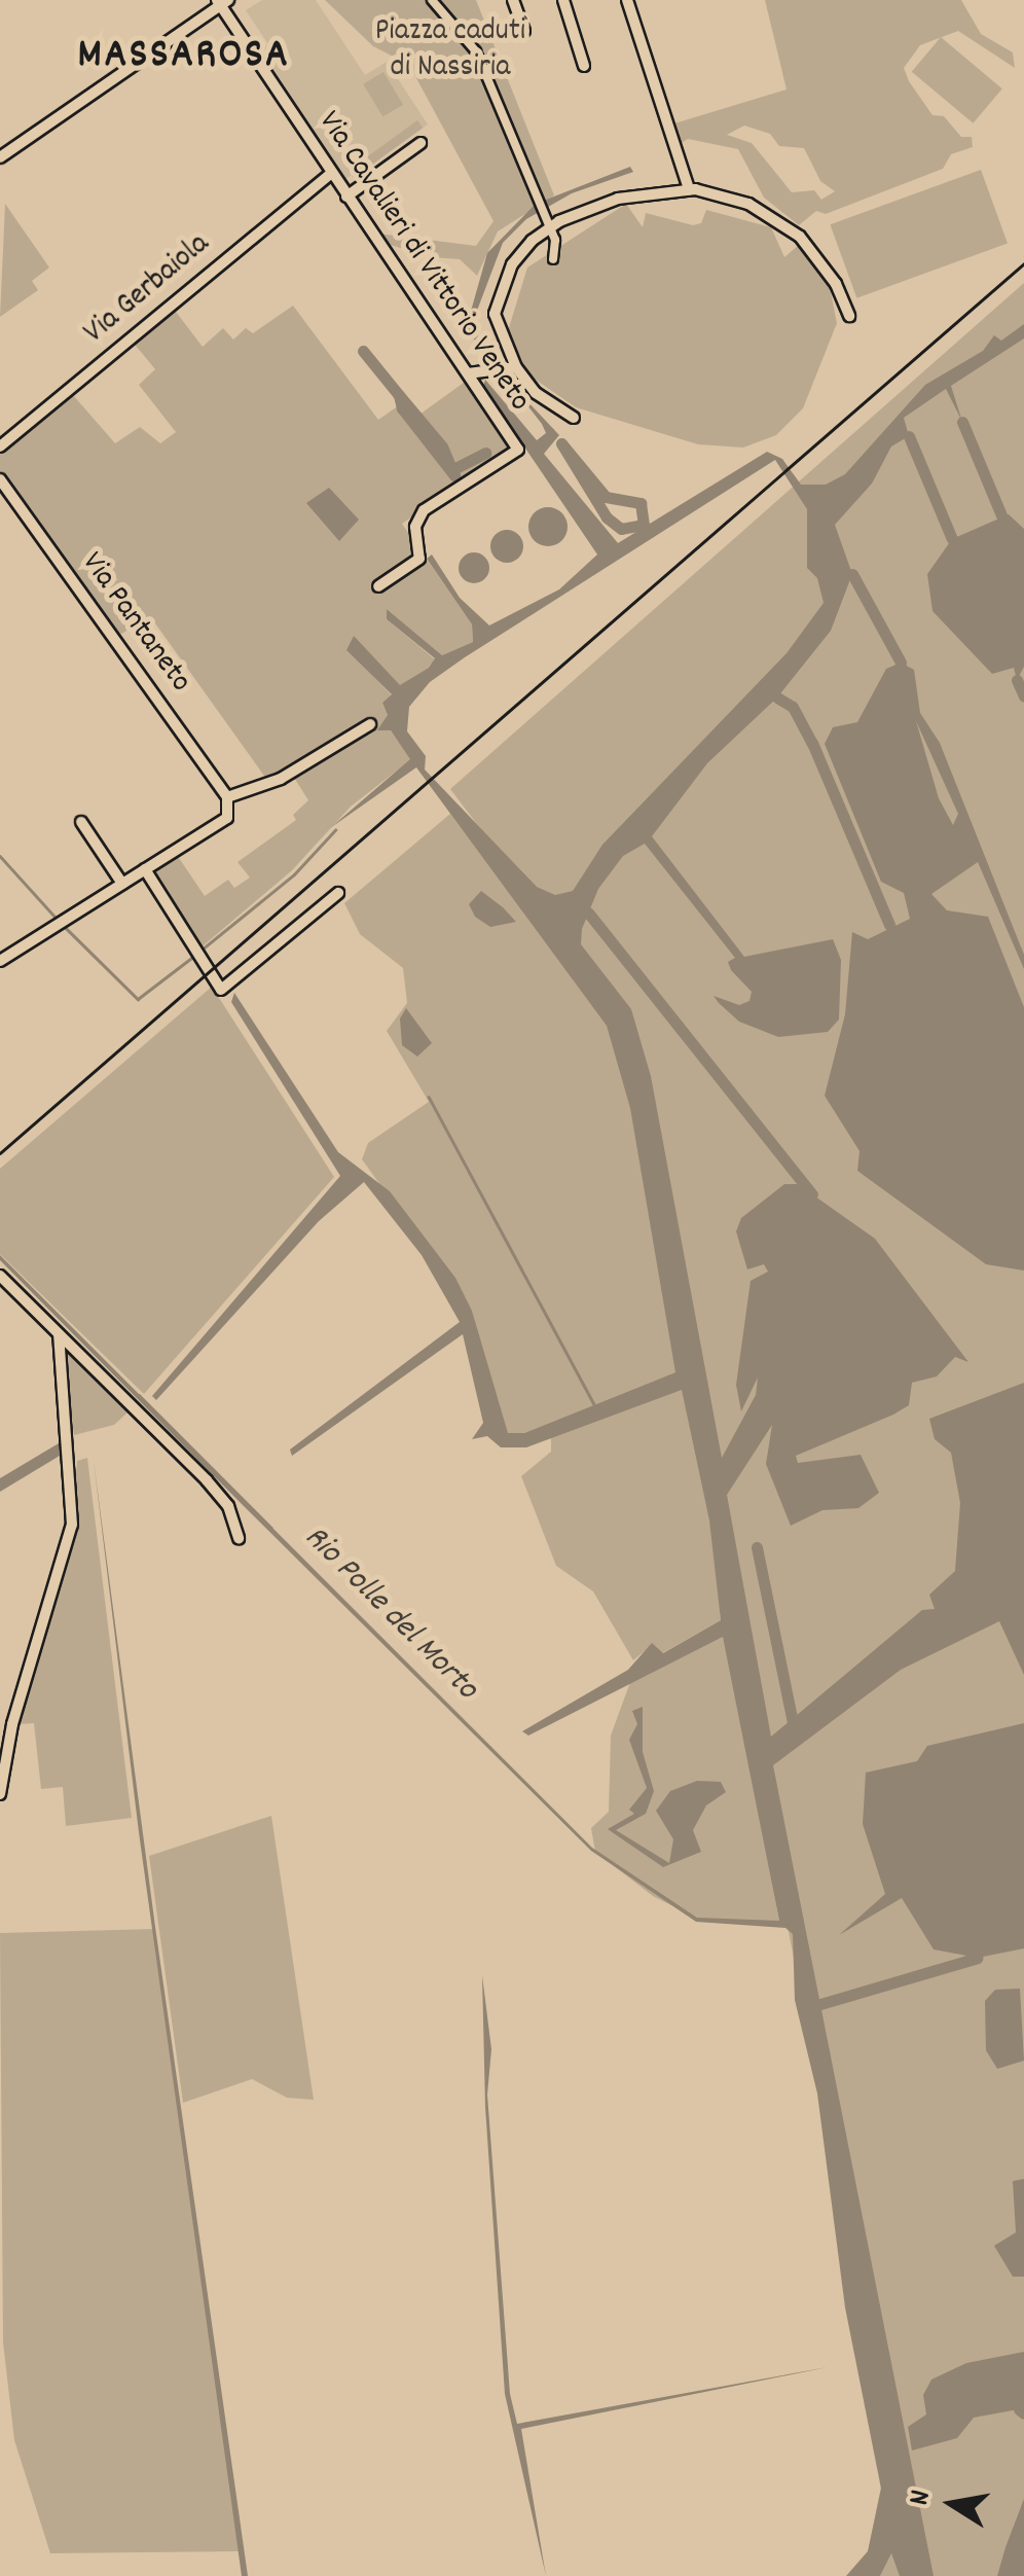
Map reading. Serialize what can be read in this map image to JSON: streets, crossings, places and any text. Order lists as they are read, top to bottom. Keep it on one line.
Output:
{"streets":{"street":["Via Cavalieri di Vittorio Veneto","Via Gerbaiola","Via Pantaneto"]},"crossings":[["Via Cavalieri di Vittorio Veneto","Via Gerbaiola"]],"districts":["MASSAROSA"],"water":["Rio Polle del Morto"],"parks":["Piazza caduti di Nassiria"],"north":"left"}
